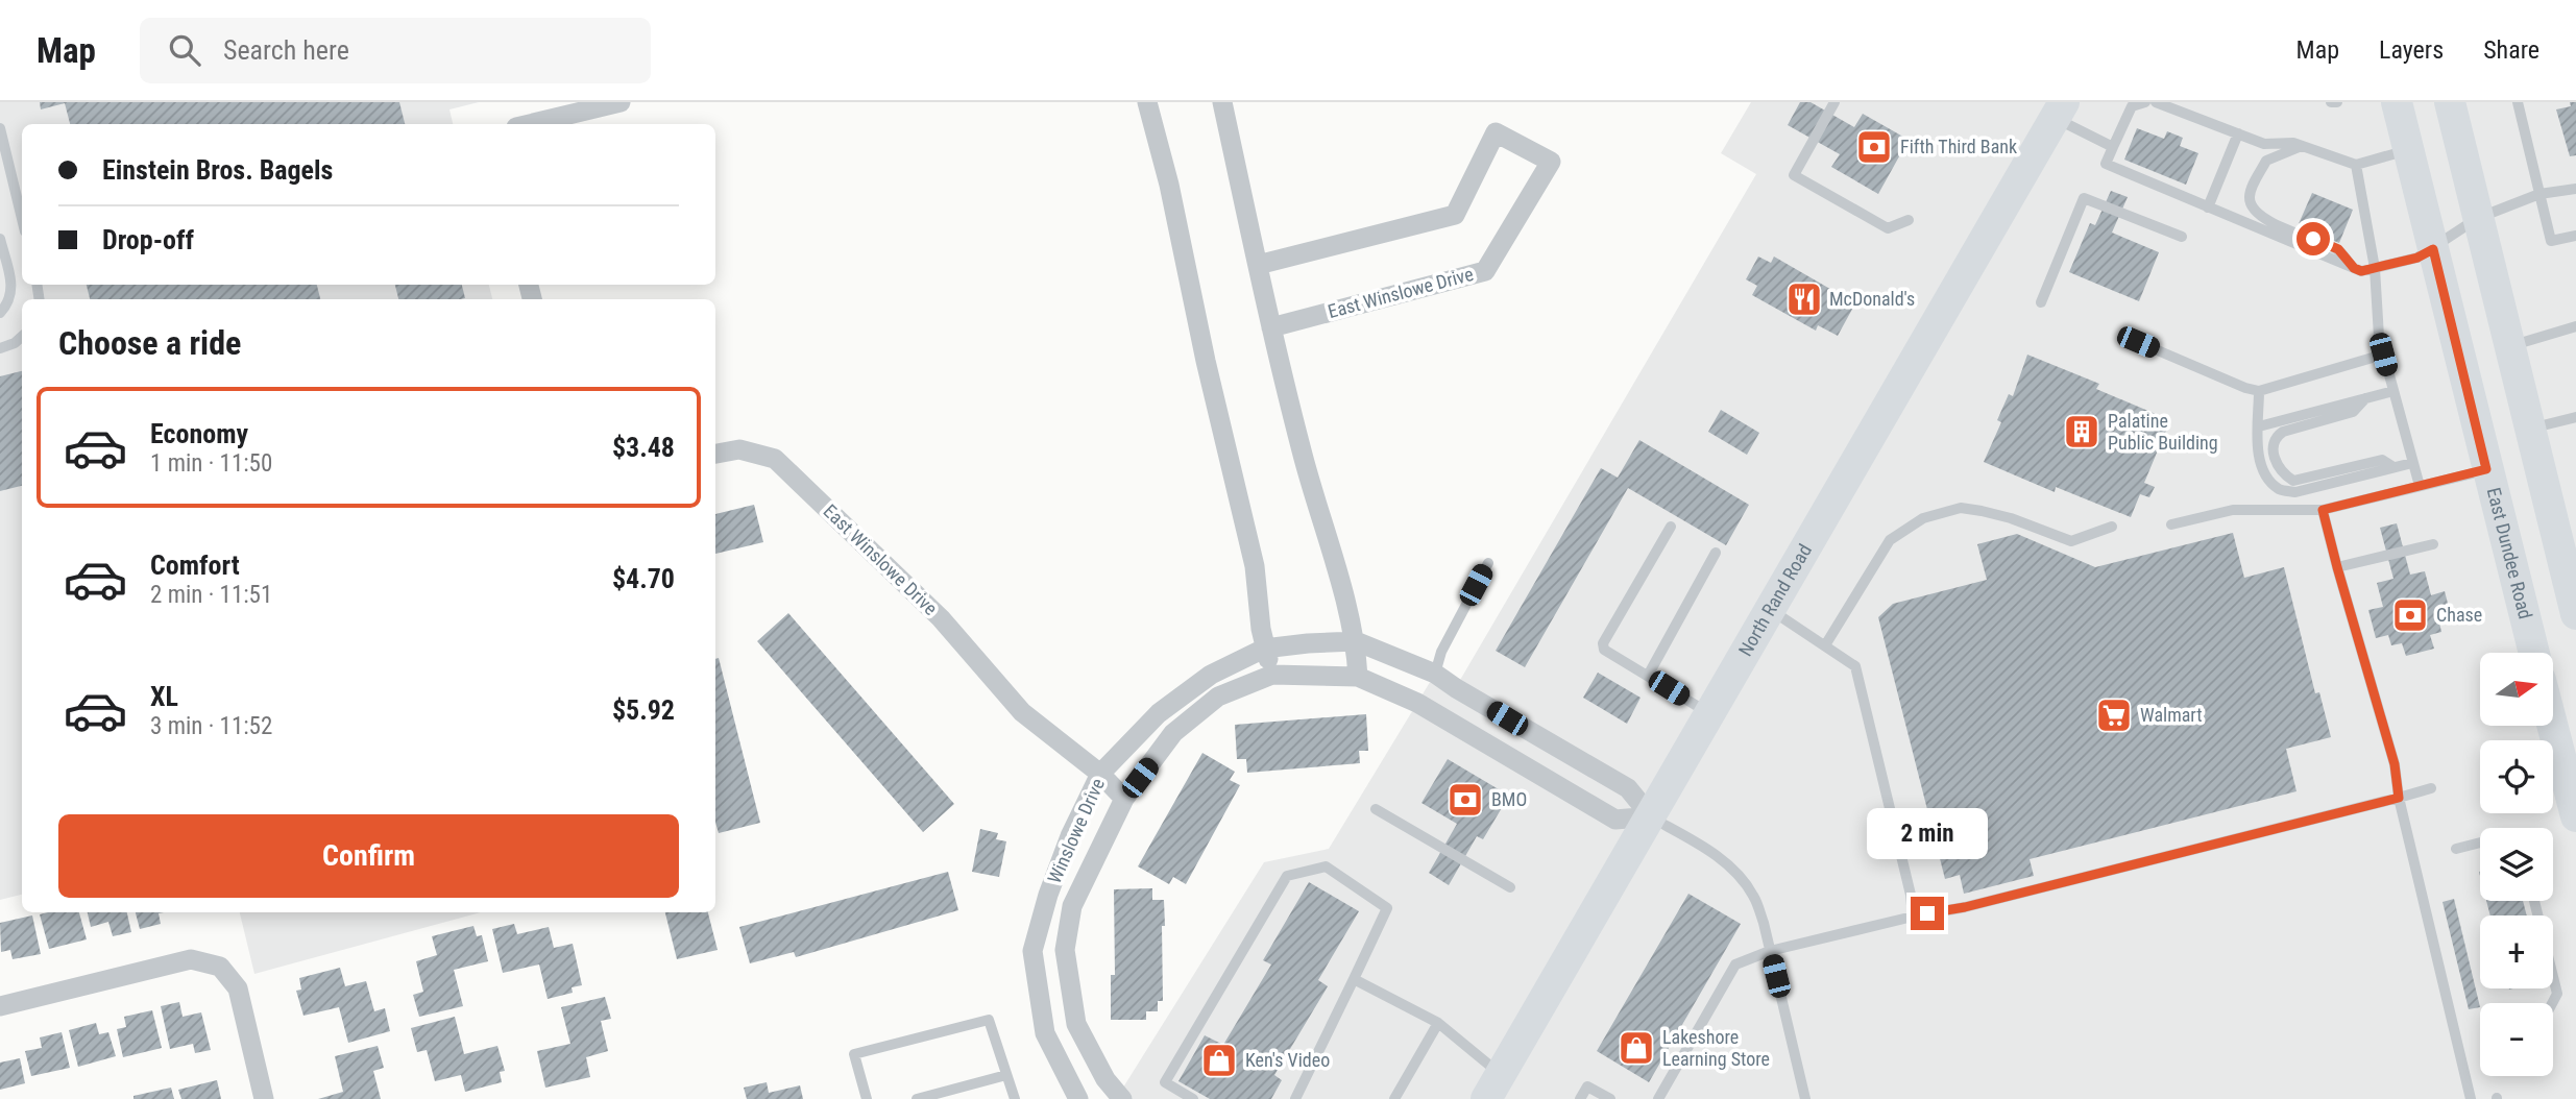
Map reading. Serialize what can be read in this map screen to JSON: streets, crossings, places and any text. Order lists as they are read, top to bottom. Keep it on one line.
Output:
{"streets":{"main road":["East Dundee Road","North Rand Road"],"street":["East Winslowe Drive","Winslowe Drive"]},"crossings":[["East Winslowe Drive","Winslowe Drive"],["North Rand Road","Winslowe Drive"]],"places":{"bank":["Fifth Third Bank","Chase","BMO"],"restaurant":["McDonald's"],"building":["Palatine Public Building"],"supermarket":["Walmart"],"shop":["Lakeshore Learning Store","Ken's Video"]},"north":"right","page":{"header":"Map","search":"Search here","nav":["Map","Layers","Share"],"banner":["Einstein Bros. Bagels","Drop-off"],"heading":"Choose a ride","list":[{"name":"Economy","note":"1 min · 11:50","value":"$3.48"},{"name":"Comfort","note":"2 min · 11:51","value":"$4.70"},{"name":"XL","note":"3 min · 11:52","value":"$5.92"}],"map_buttons":["+","−"],"buttons":"Confirm","bubble":"2 min"}}
